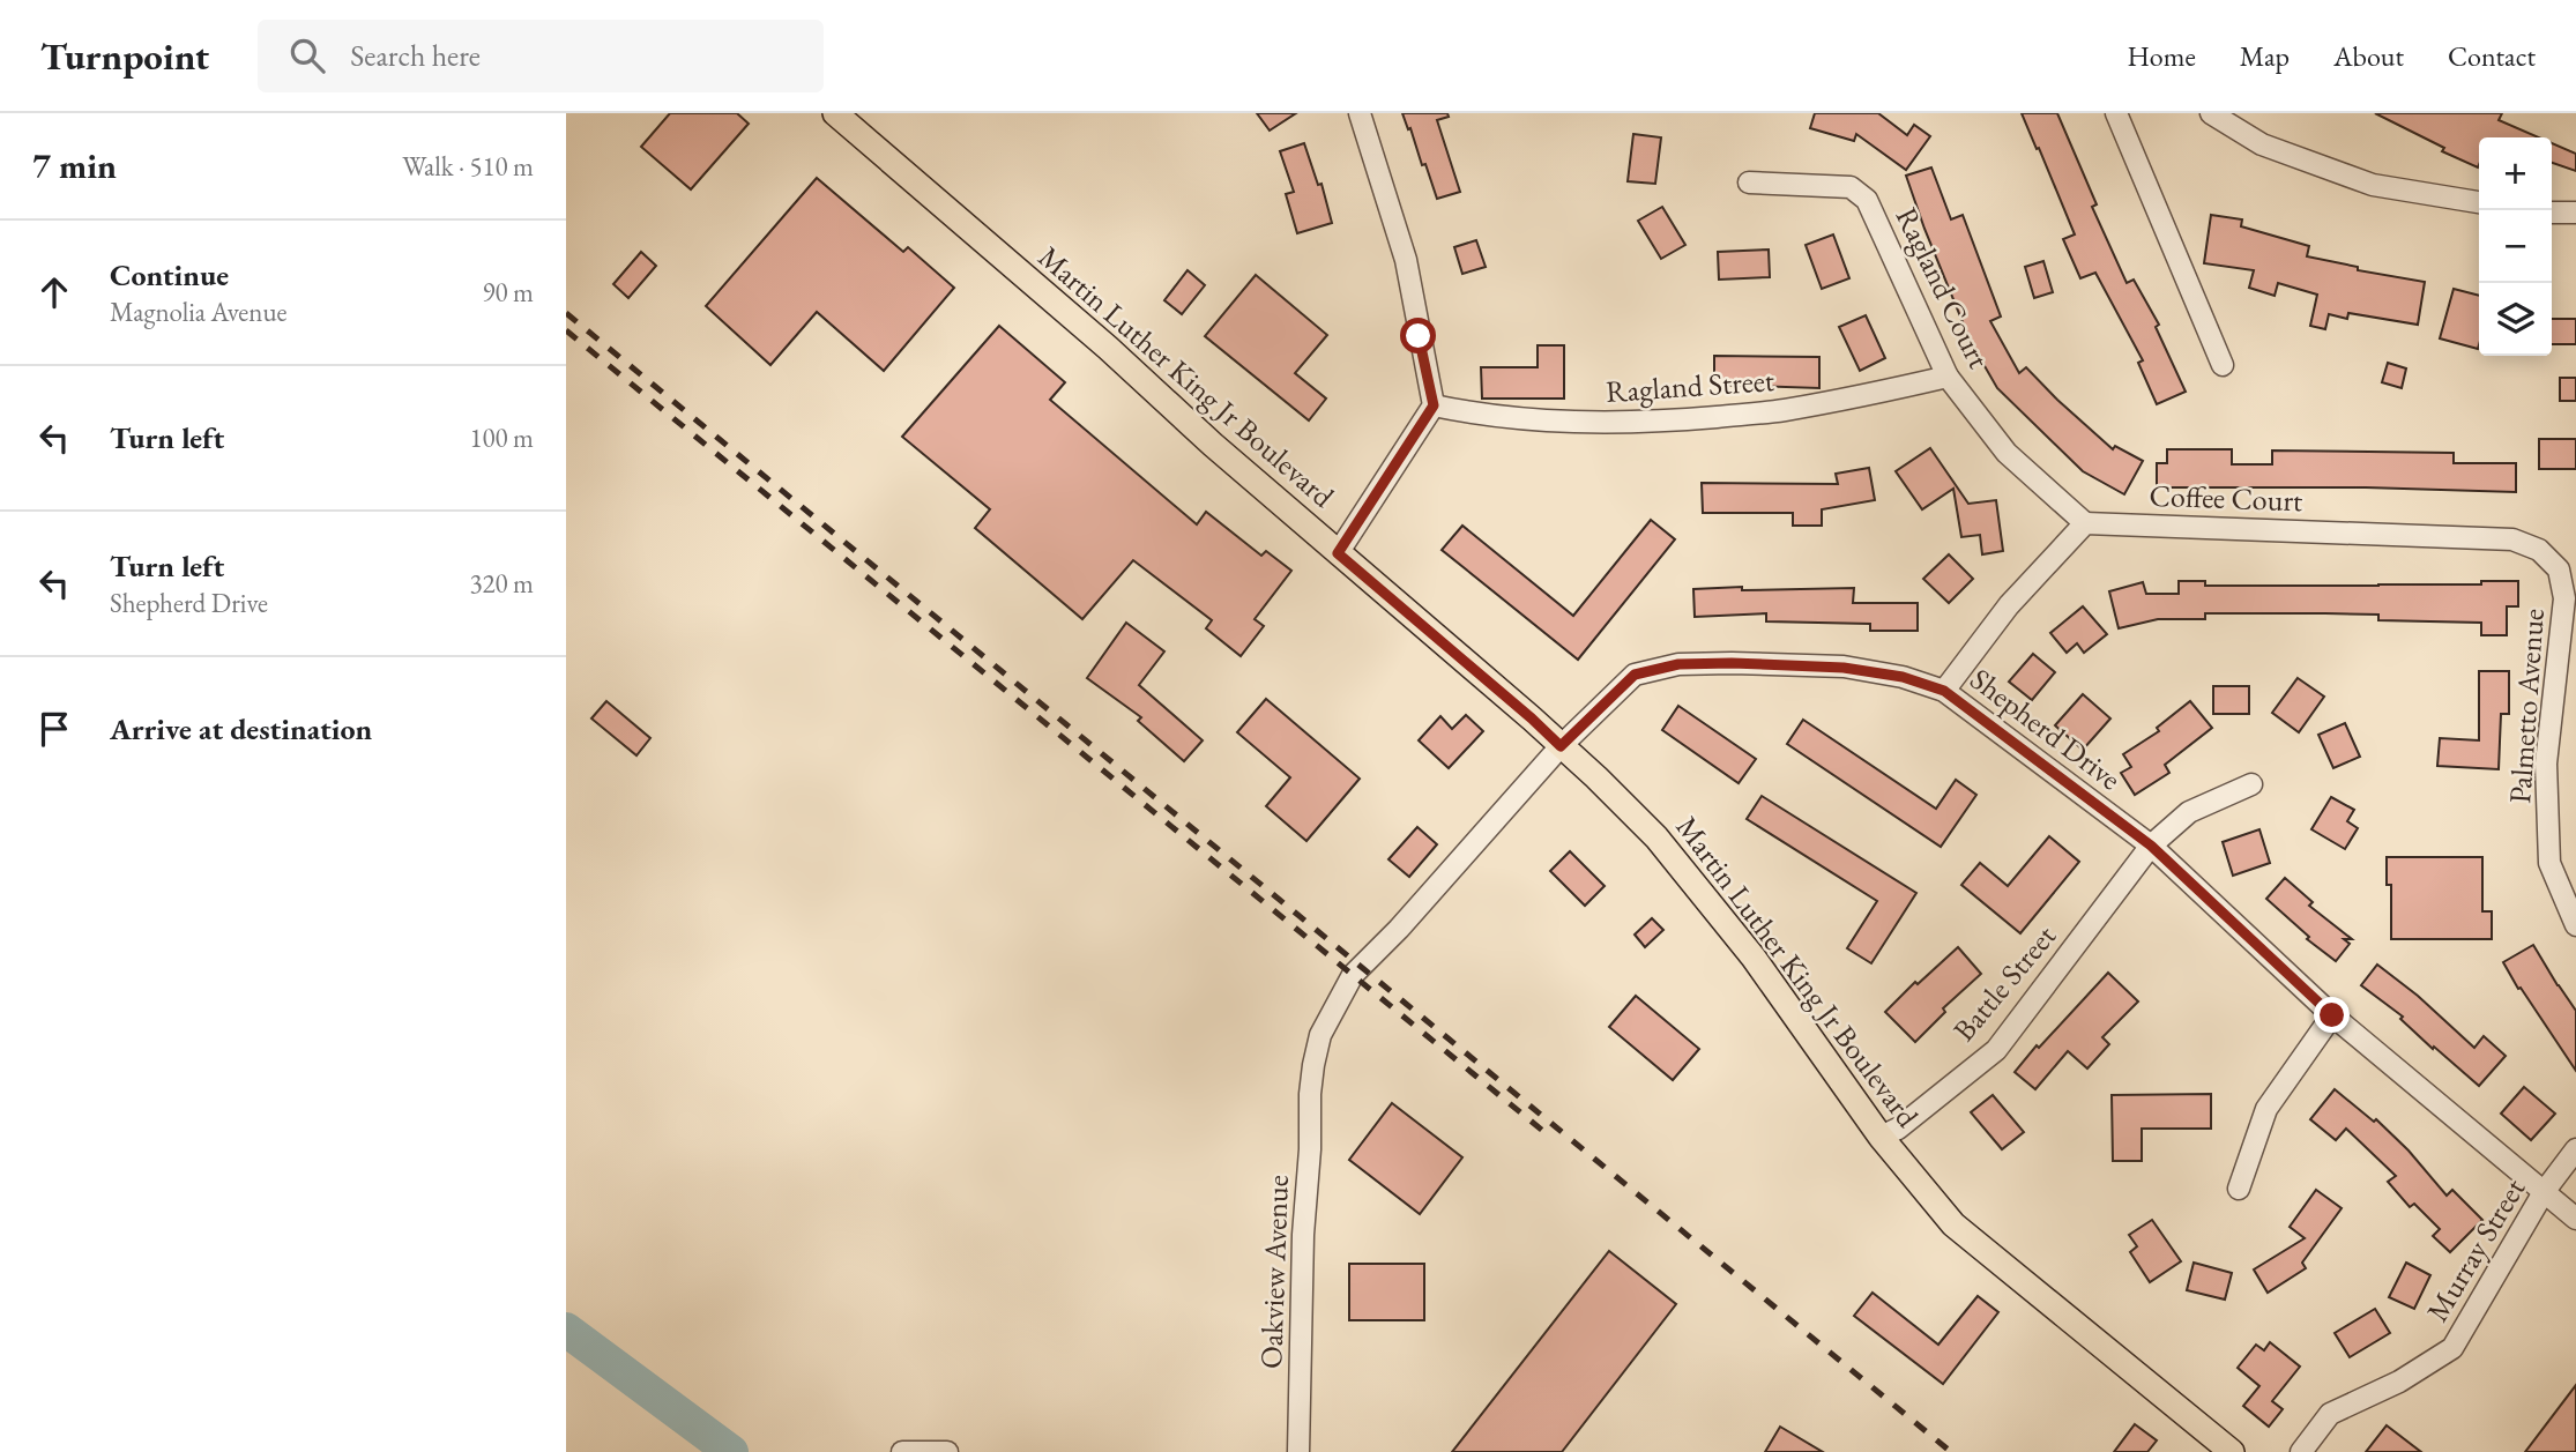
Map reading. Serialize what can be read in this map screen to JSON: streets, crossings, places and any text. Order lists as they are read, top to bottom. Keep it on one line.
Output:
{"streets":{"main road":["Martin Luther King Jr Boulevard"],"street":["Ragland Court","Ragland Street","Coffee Court","Palmetto Avenue","Shepherd Drive","Battle Street","Murray Street","Oakview Avenue"]},"crossings":[["Ragland Court","Ragland Street"],["Ragland Court","Coffee Court"],["Martin Luther King Jr Boulevard","Shepherd Drive"],["Martin Luther King Jr Boulevard","Battle Street"],["Coffee Court","Palmetto Avenue"],["Shepherd Drive","Battle Street"],["Shepherd Drive","Murray Street"],["Shepherd Drive","Oakview Avenue"]],"page":{"header":"Turnpoint","search":"Search here","nav":["Home","Map","About","Contact"],"heading":["7 min","Walk · 510 m"],"map_buttons":["+","−"],"list":[["Continue","Magnolia Avenue","90 m"],["Turn left","100 m"],["Turn left","Shepherd Drive","320 m"],"Arrive at destination"]}}
